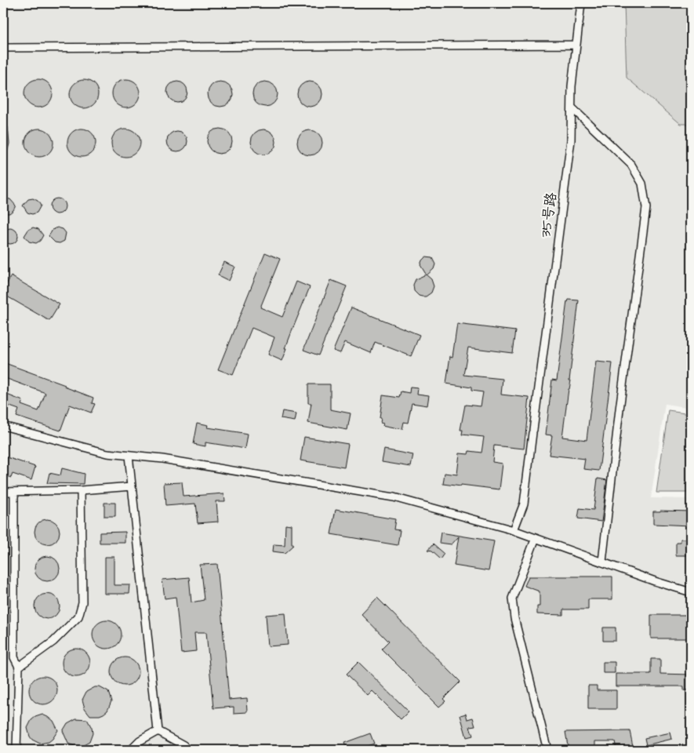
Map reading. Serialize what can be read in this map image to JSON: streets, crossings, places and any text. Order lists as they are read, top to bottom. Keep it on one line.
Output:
{"streets":{"street":["35号路"]}}
